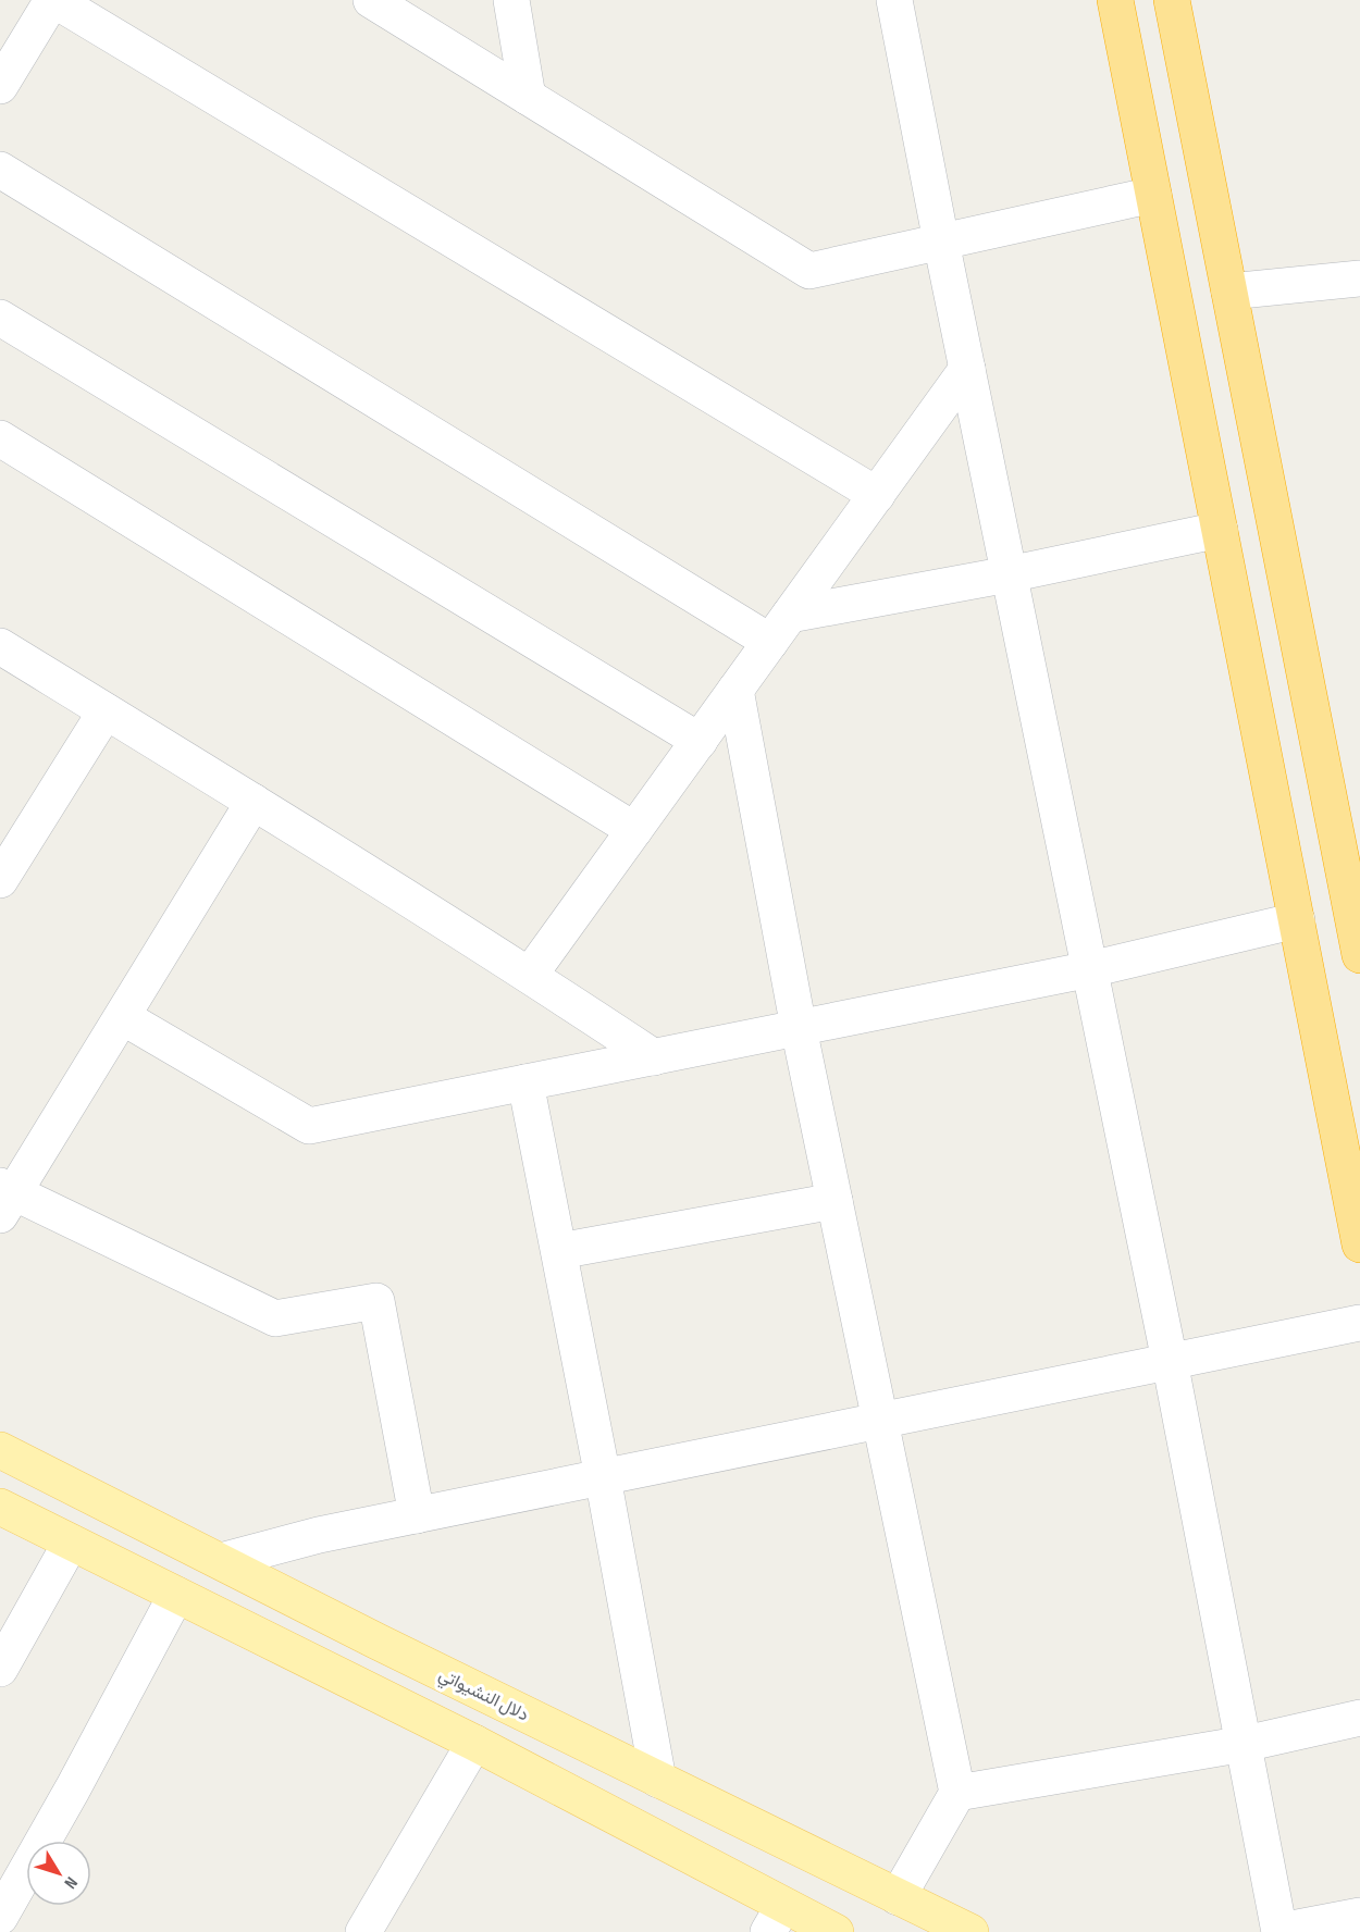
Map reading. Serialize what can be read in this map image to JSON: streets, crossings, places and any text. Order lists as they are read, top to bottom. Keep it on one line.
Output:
{"streets":{"main road":["دلال النشيواتي"]},"north":"bottom right"}
